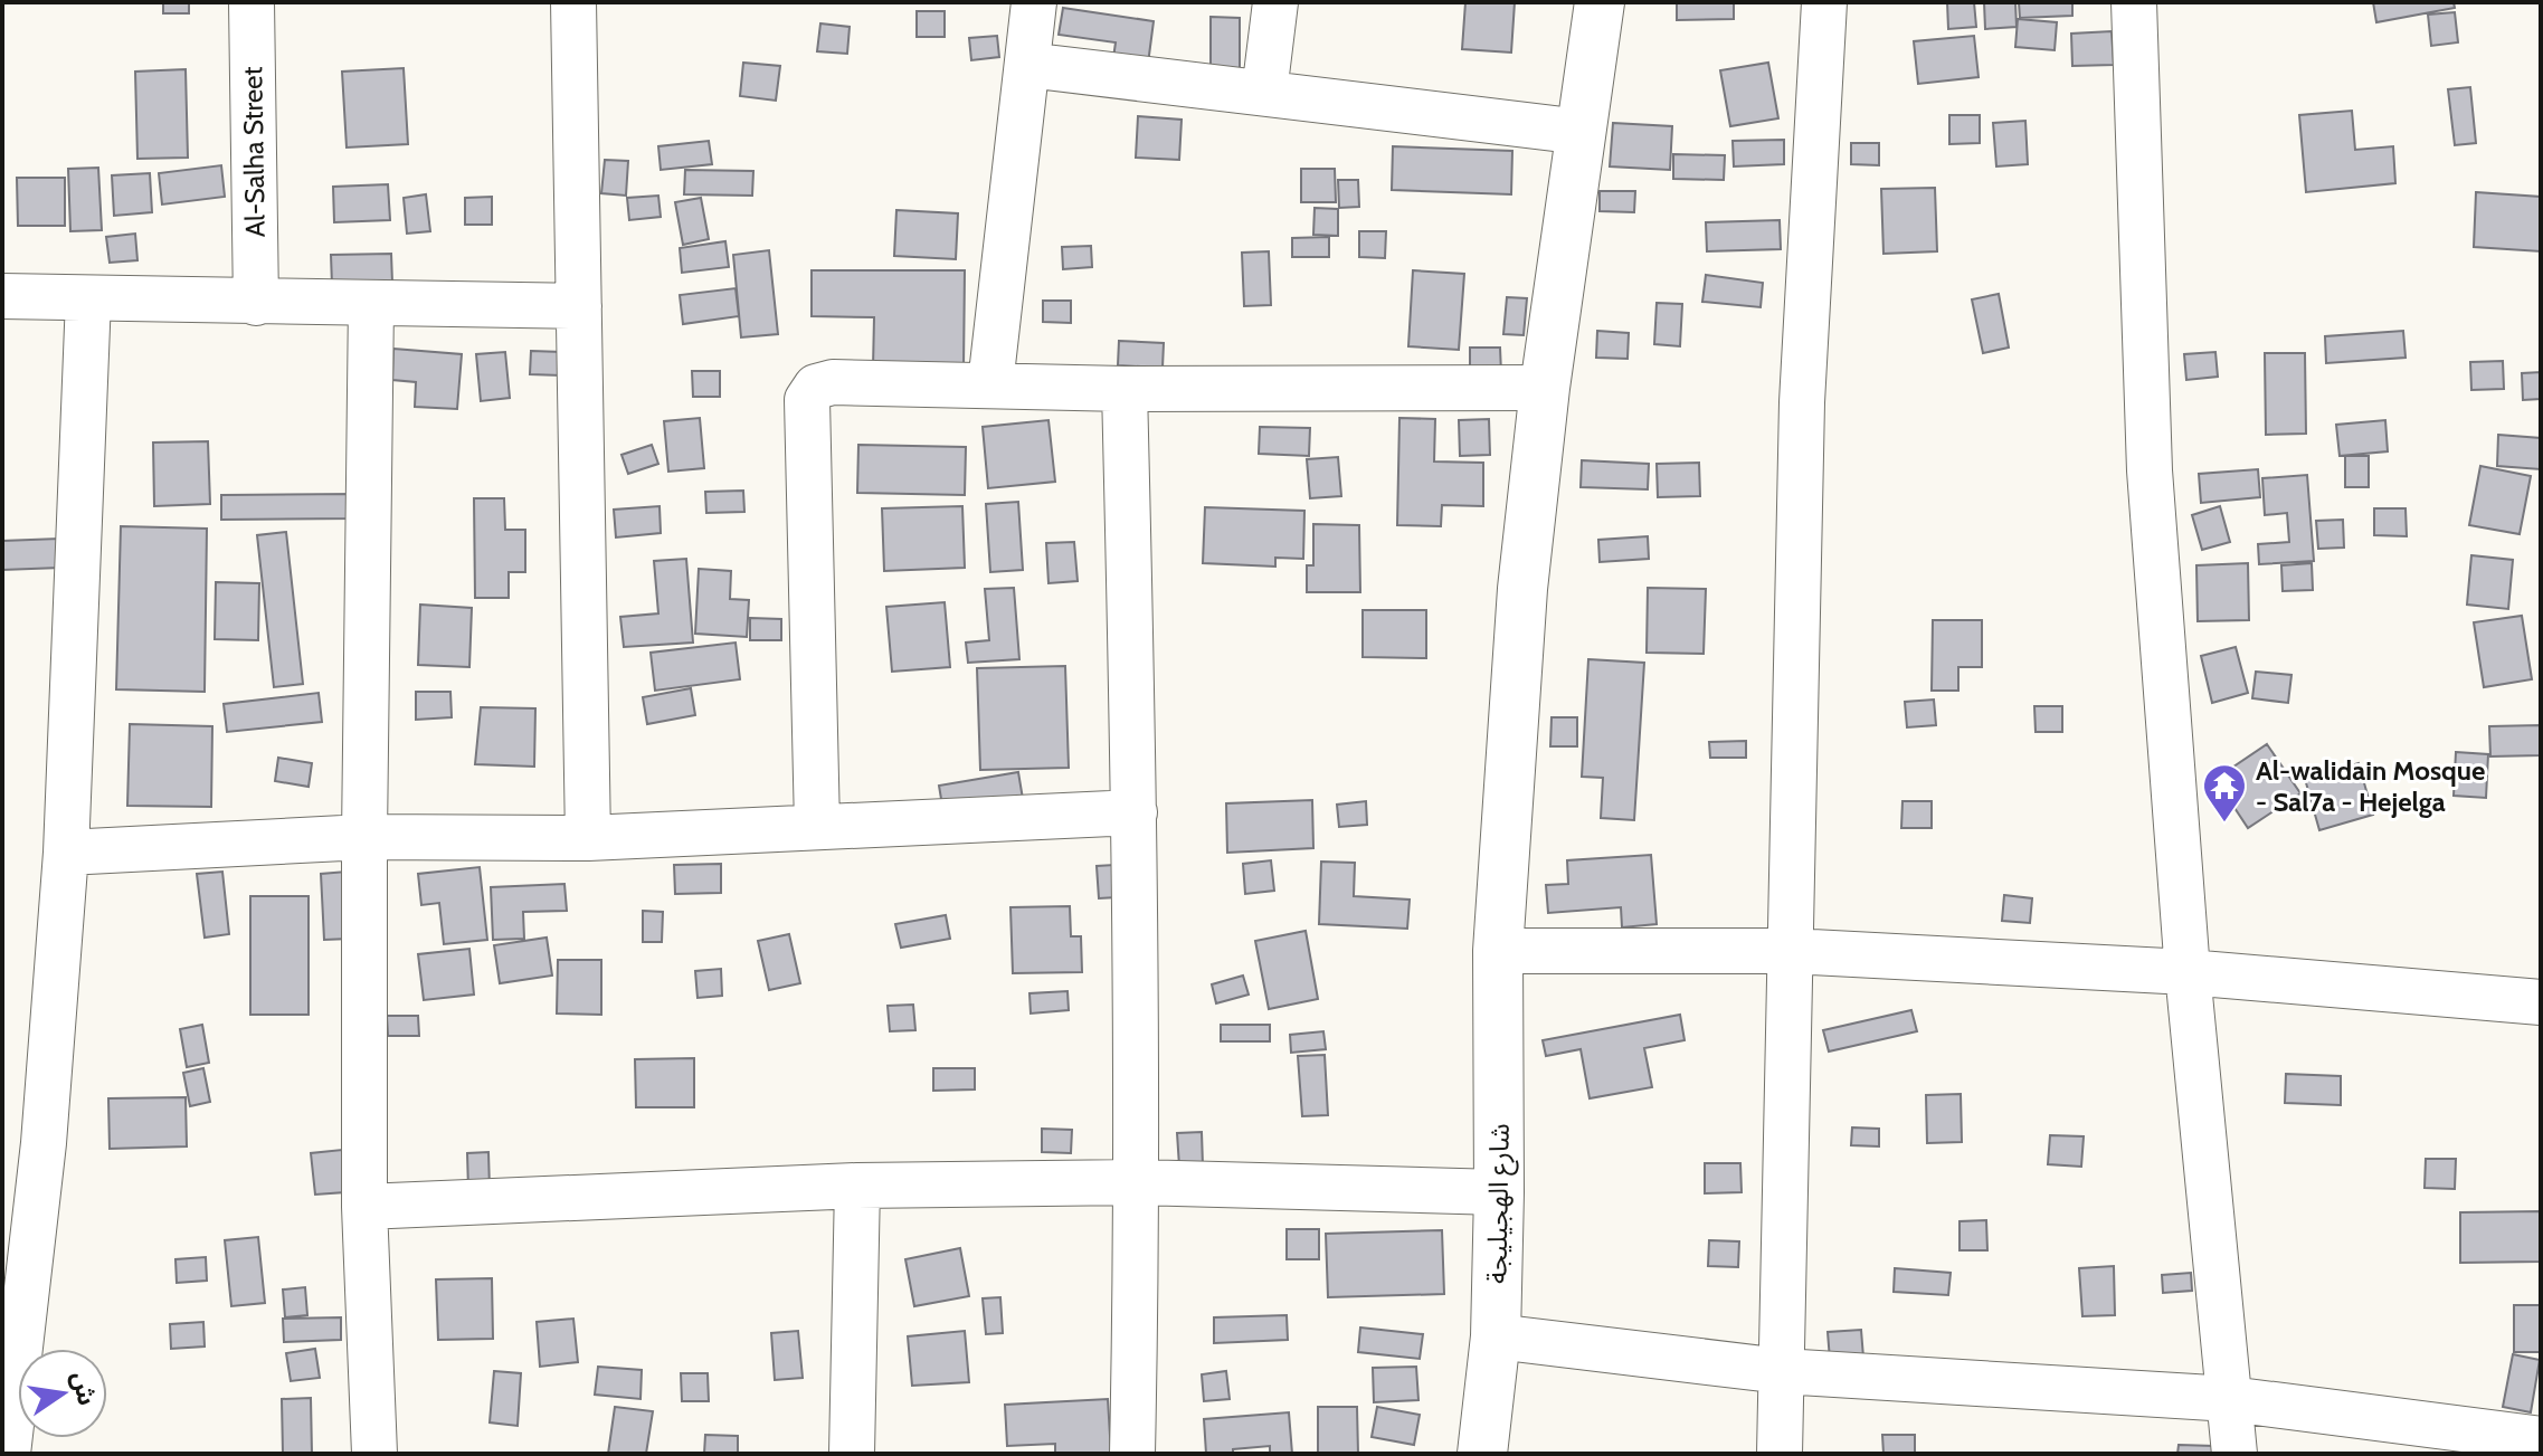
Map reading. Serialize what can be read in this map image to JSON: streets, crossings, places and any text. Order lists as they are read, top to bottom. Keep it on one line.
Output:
{"streets":{"street":["Al-Salha Street","شارع الهجيليجة"]},"places":{"temple":["Al-walidain Mosque - Sal7a - Hejelga"]},"north":"right"}
